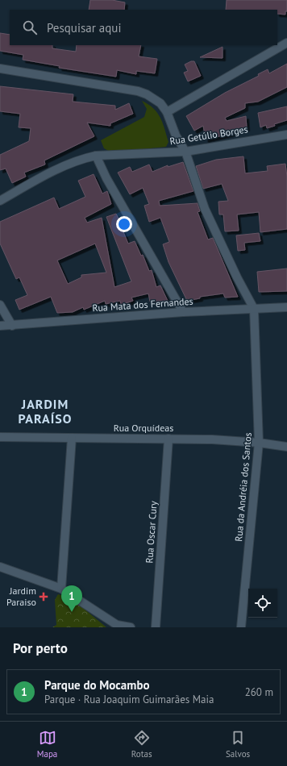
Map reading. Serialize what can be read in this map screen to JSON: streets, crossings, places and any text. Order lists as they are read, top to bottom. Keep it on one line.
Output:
{"streets":{"street":["Rua Getúlio Borges","Rua Mata dos Fernandes","Rua Orquídeas","Rua da Andréia dos Santos","Rua Oscar Cury"]},"crossings":[["Rua Mata dos Fernandes","Rua da Andréia dos Santos"],["Rua Orquídeas","Rua da Andréia dos Santos"],["Rua Orquídeas","Rua Oscar Cury"]],"districts":["JARDIM PARAÍSO"],"places":{"health":["Jardim Paraiso"]},"page":{"search":"Pesquisar aqui","pins":"1","heading":"Por perto","list":[{"mark":"1","name":"Parque do Mocambo","note":"Parque · Rua Joaquim Guimarães Maia","value":"260 m"}],"nav":["Mapa","Rotas","Salvos"]}}
